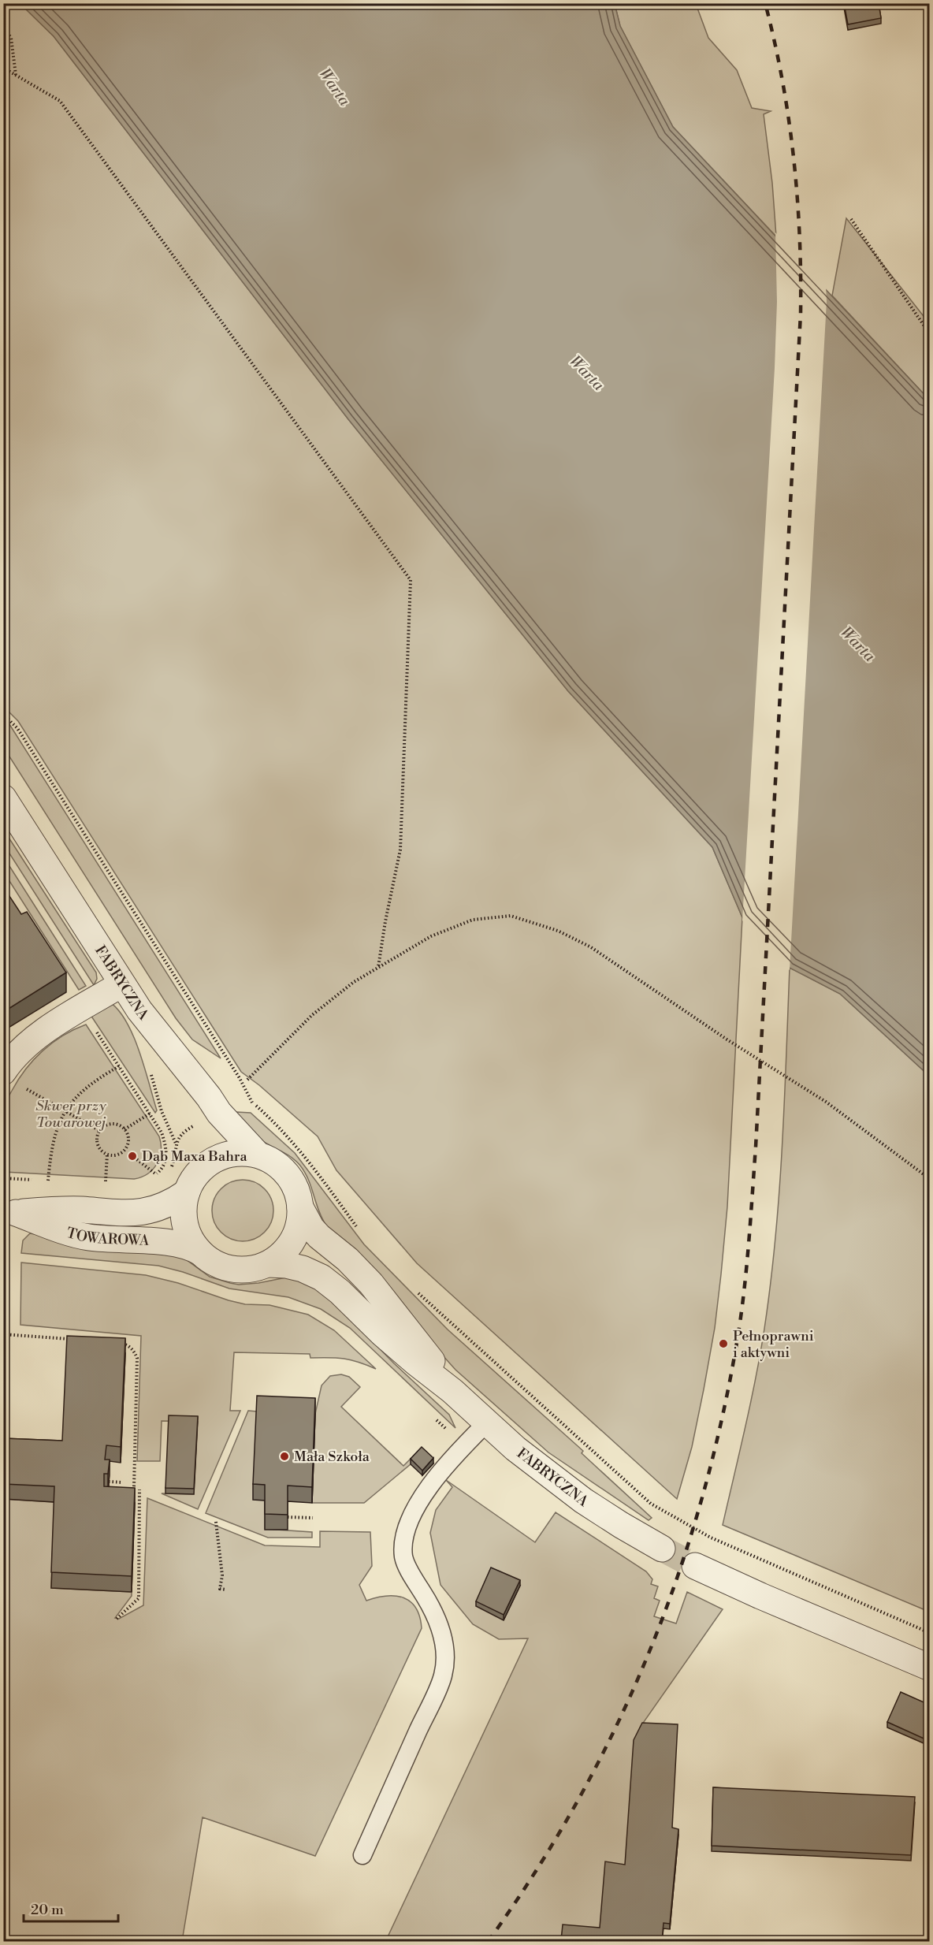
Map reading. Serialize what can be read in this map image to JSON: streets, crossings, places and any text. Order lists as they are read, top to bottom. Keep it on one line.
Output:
{"streets":{"street":["FABRYCZNA","TOWAROWA"]},"crossings":[["FABRYCZNA","TOWAROWA"]],"water":["Warta"],"parks":["Skwer przy Towarowej"],"places":["Dąb Maxa Bahra","Pełnoprawni i aktywni","Mała Szkoła"],"scale_bar":"20 m"}
